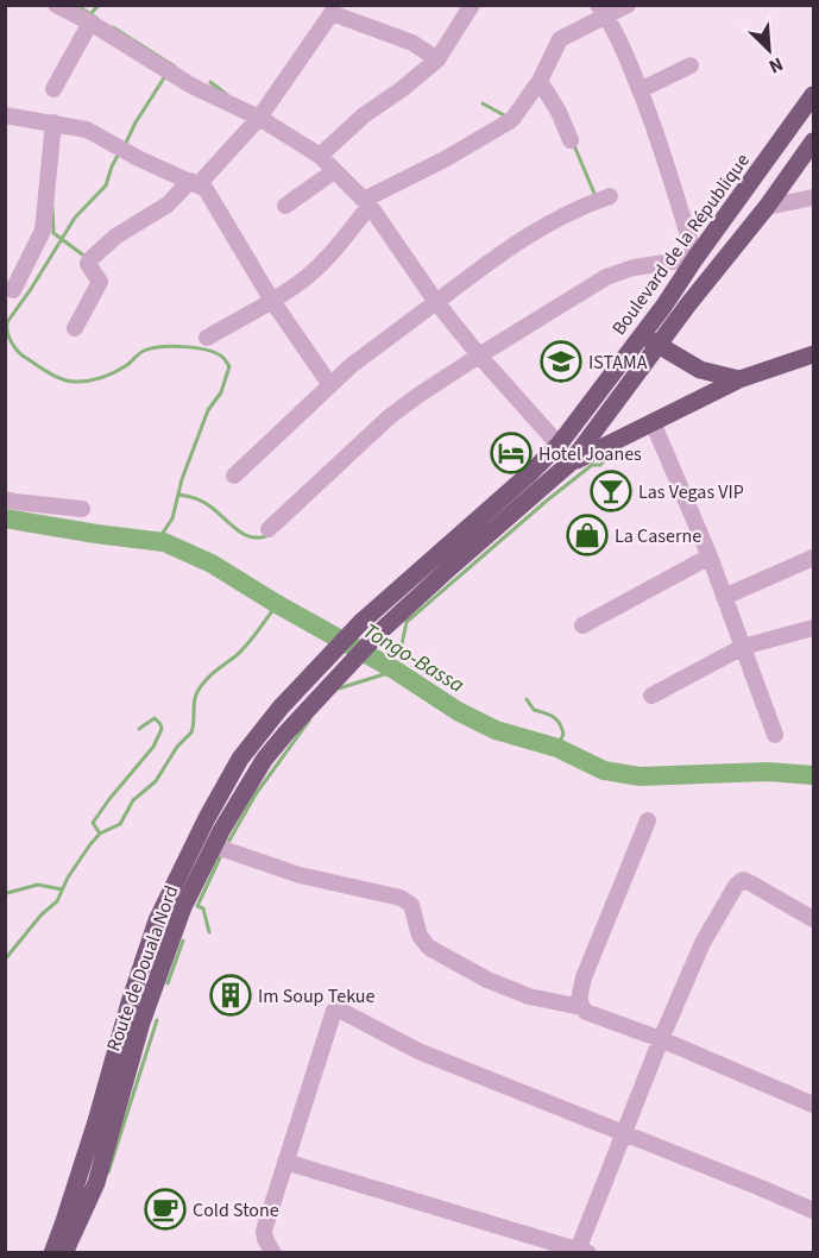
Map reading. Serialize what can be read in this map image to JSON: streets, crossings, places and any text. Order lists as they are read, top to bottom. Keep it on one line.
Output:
{"streets":{"main road":["Boulevard de la République","Route de Douala Nord"]},"crossings":[["Boulevard de la République","Route de Douala Nord"]],"water":["Tongo-Bassa"],"places":{"school or university":["ISTAMA"],"hotel":["Hotel Joanes"],"bar":["Las Vegas VIP"],"shop":["La Caserne"],"building":["Im Soup Tekue"],"cafe":["Cold Stone"]},"north":"bottom right"}
